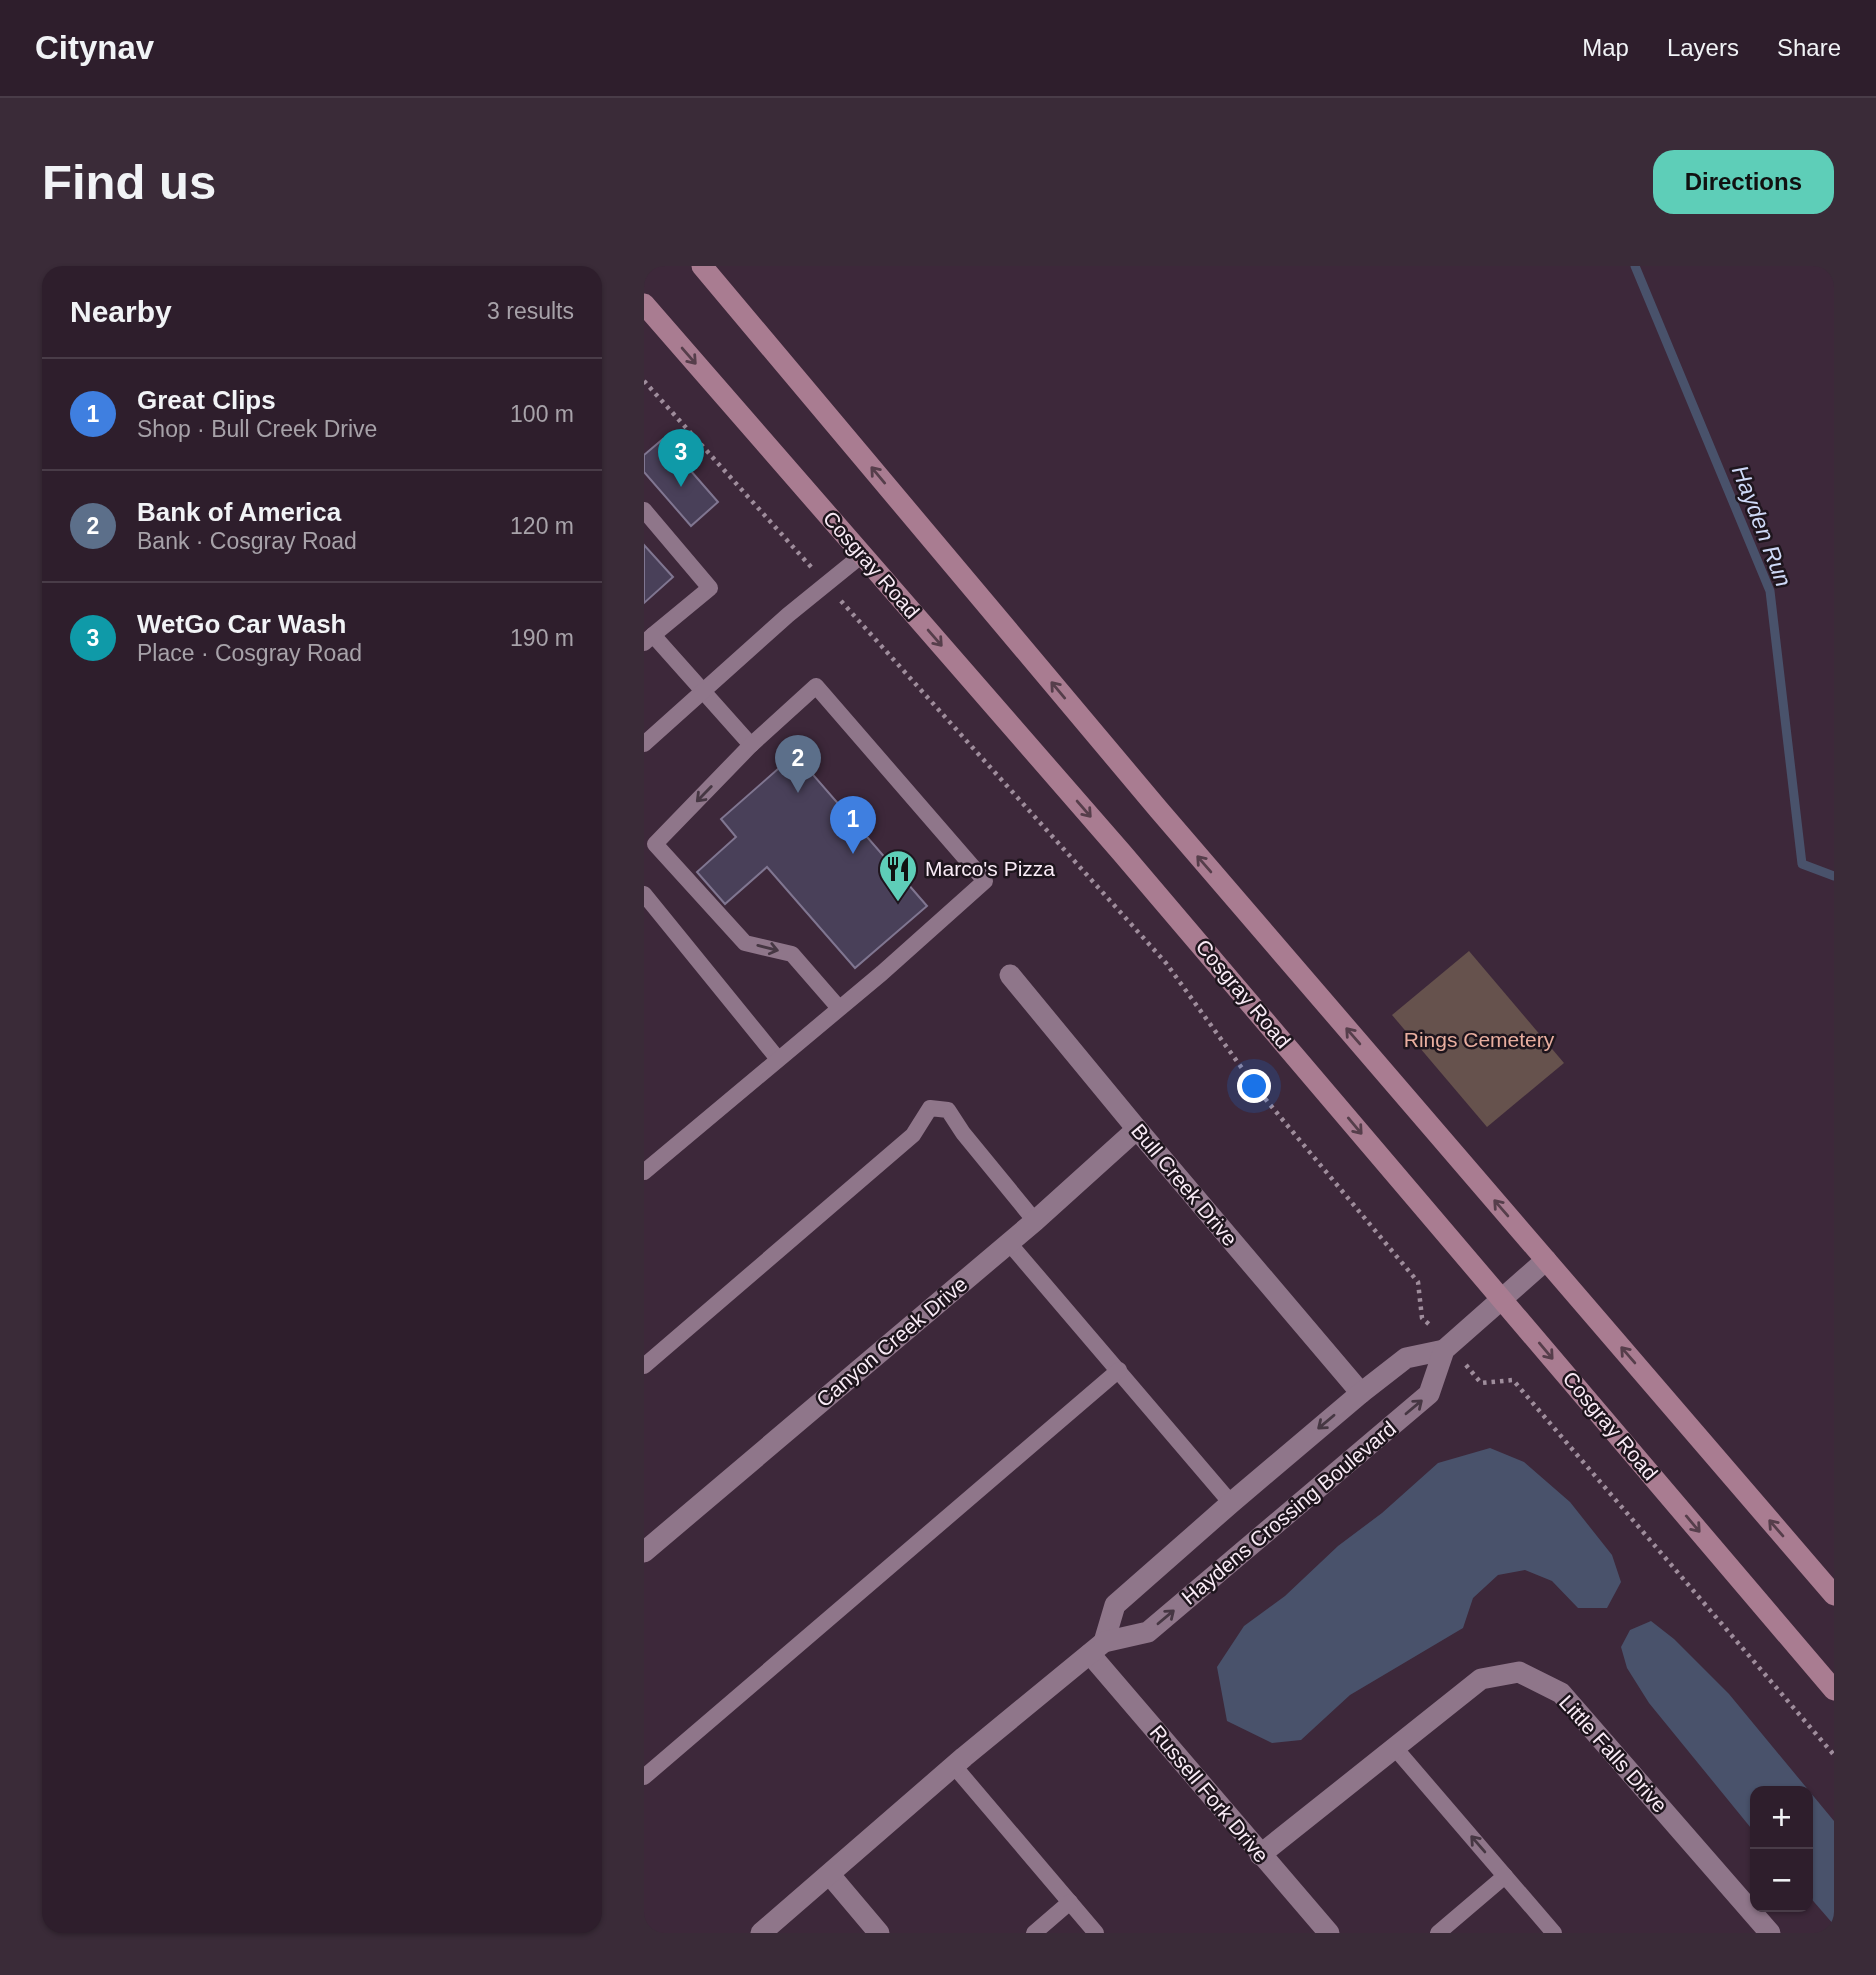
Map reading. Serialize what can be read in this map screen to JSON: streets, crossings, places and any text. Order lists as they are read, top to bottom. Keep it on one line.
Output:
{"streets":{"main road":["Cosgray Road"],"street":["Bull Creek Drive","Canyon Creek Drive","Haydens Crossing Boulevard","Little Falls Drive","Russell Fork Drive"]},"crossings":[["Cosgray Road","Haydens Crossing Boulevard"],["Bull Creek Drive","Canyon Creek Drive"],["Bull Creek Drive","Haydens Crossing Boulevard"],["Haydens Crossing Boulevard","Russell Fork Drive"],["Little Falls Drive","Russell Fork Drive"]],"water":["Hayden Run"],"parks":["Rings Cemetery"],"places":{"restaurant":["Marco's Pizza"]},"page":{"header":"Citynav","nav":["Map","Layers","Share"],"buttons":"Directions","title":"Find us","heading":["Nearby","3 results"],"list":[{"mark":"1","name":"Great Clips","note":"Shop · Bull Creek Drive","value":"100 m"},{"mark":"2","name":"Bank of America","note":"Bank · Cosgray Road","value":"120 m"},{"mark":"3","name":"WetGo Car Wash","note":"Place · Cosgray Road","value":"190 m"}],"pins":["3","2","1"],"map_buttons":["+","−"]}}
